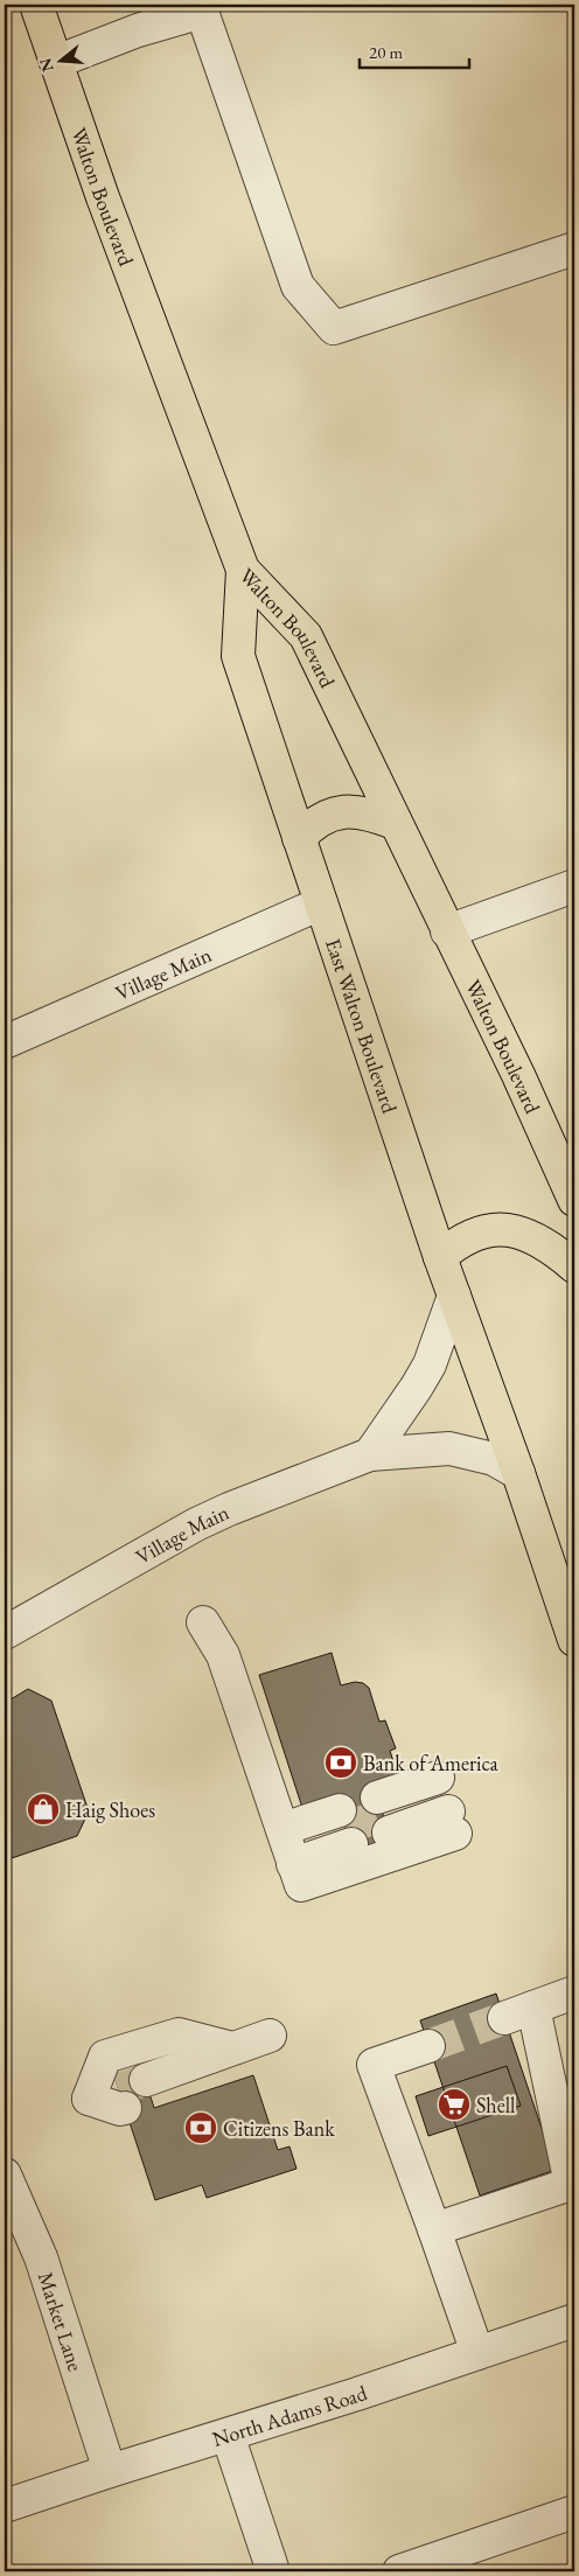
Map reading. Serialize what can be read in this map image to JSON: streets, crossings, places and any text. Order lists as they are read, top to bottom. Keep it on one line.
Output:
{"streets":{"main road":["Walton Boulevard","East Walton Boulevard"],"street":["Village Main","Market Lane","North Adams Road"]},"crossings":[["Walton Boulevard","East Walton Boulevard"],["Village Main","East Walton Boulevard"],["Market Lane","North Adams Road"]],"places":{"bank":["Bank of America","Citizens Bank"],"shop":["Haig Shoes"],"supermarket":["Shell"]},"scale_bar":"20 m","north":"left"}
